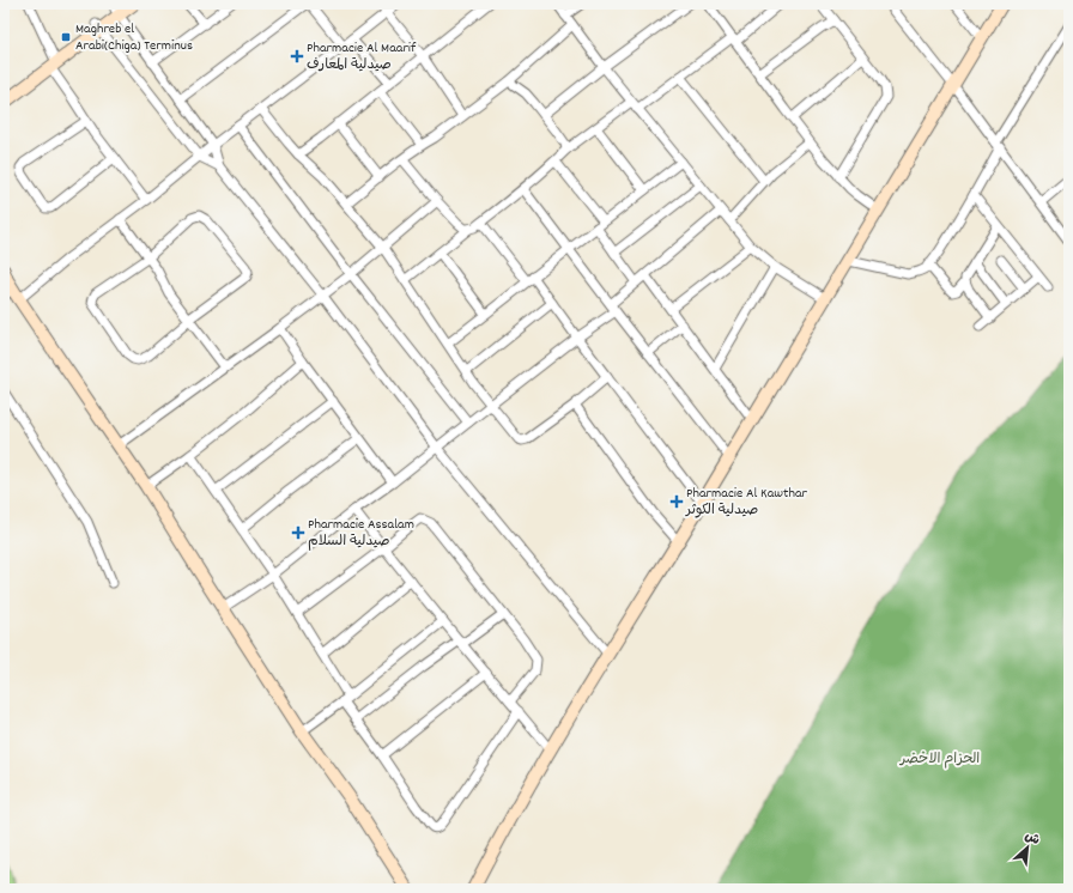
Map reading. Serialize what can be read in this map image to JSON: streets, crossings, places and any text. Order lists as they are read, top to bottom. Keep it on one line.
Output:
{"parks":["الحزام الاخضر"],"places":{"transit":["Maghreb el Arabi(Chiga) Terminus"],"health":["Pharmacie Al Maarif صيدلية المعارف","Pharmacie Al Kawthar صيدلية الكوثر","Pharmacie Assalam صيدلية السلام"]},"north":"top right"}
